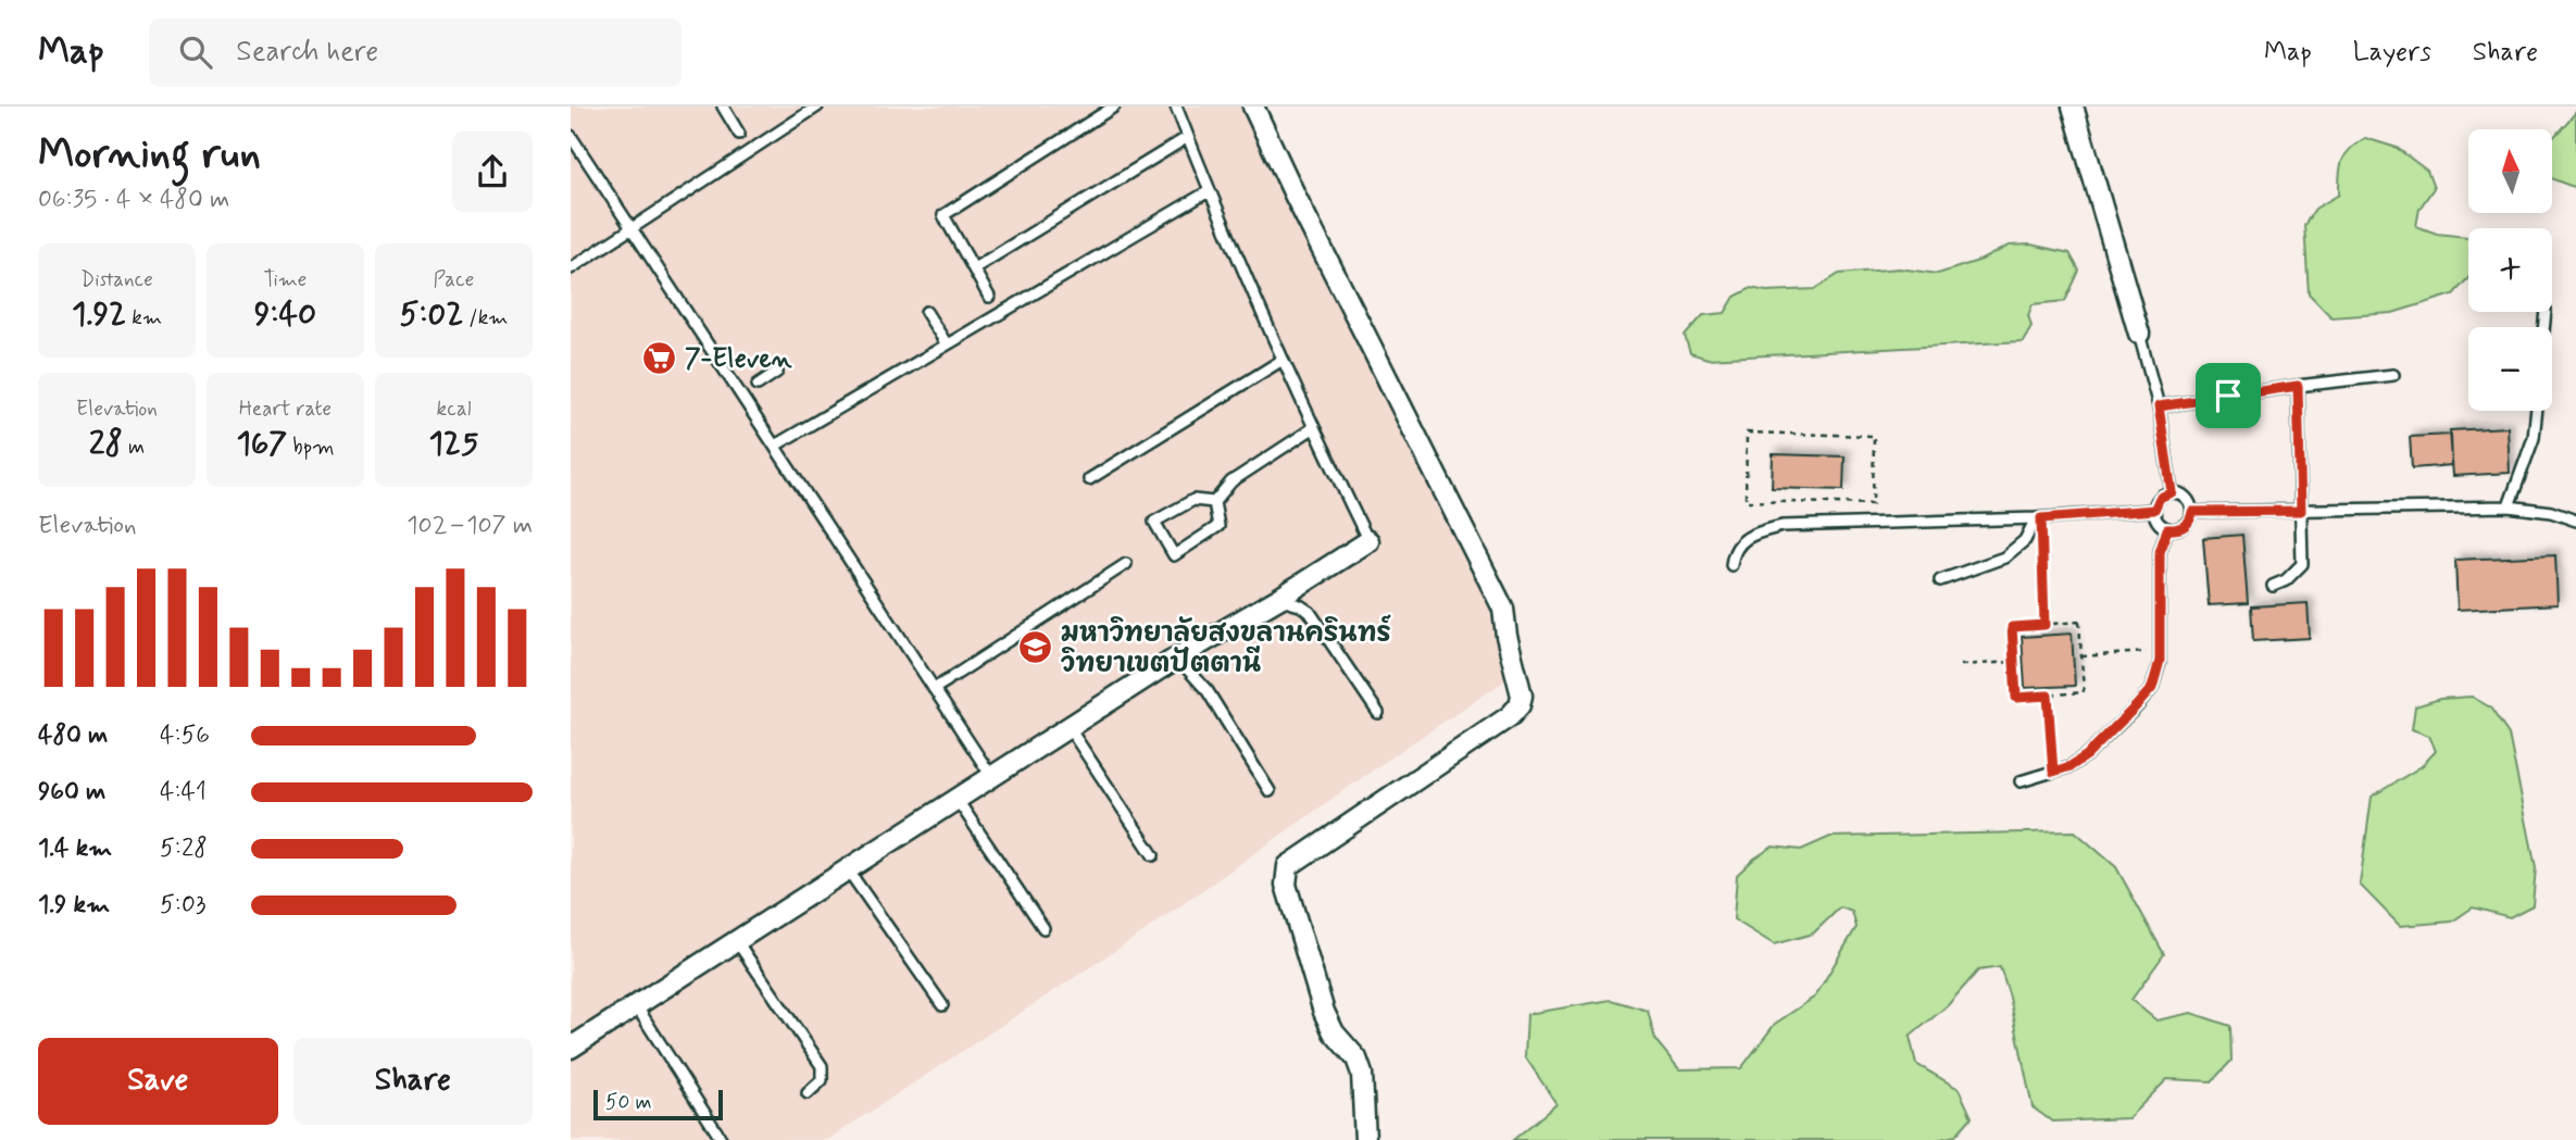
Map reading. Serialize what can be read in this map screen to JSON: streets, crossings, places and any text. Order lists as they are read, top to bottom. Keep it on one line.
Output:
{"places":{"supermarket":["7-Eleven"],"school or university":["มหาวิทยาลัยสงขลานครินทร์ วิทยาเขตปัตตานี"]},"scale_bar":"50 m","north":"top","page":{"header":"Map","search":"Search here","nav":["Map","Layers","Share"],"heading":["Morning run","06:35 · 4 × 480 m"],"map_buttons":["+","−"],"stats":[["Distance","1.92 km"],["Time","9:40"],["Pace","5:02 /km"],["Elevation","28 m"],["Heart rate","167 bpm"],["kcal","125"]],"chart":["Elevation","102–107 m"],"list":[{"name":"480 m","note":"4:56"},{"name":"960 m","note":"4:41"},{"name":"1.4 km","note":"5:28"},{"name":"1.9 km","note":"5:03"}],"buttons":["Save","Share"],"scale":"50 m"}}
